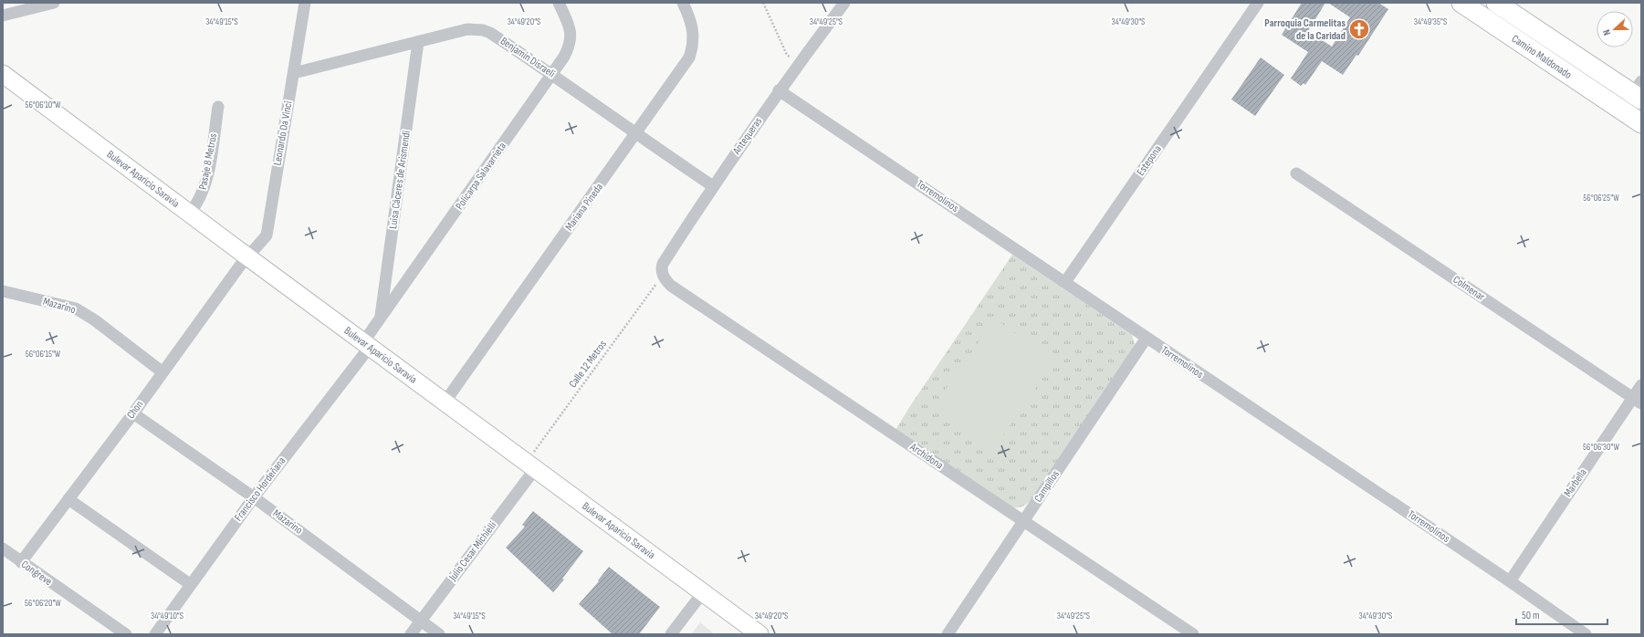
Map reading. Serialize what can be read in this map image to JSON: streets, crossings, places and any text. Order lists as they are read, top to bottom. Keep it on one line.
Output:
{"streets":{"main road":["Camino Maldonado"],"street":["Benjamín Disraeli","Leonardo Da Vinci","Antequeras","Estepona","Pasaje 8 Metros","Policarpa Salavarrieta","Bulevar Aparicio Saravia","Luisa Cáceres de Arismendi","Torremolinos","Mariana Pineda","Colmenar","Mazarino","Chon","Archidona","Marbella","Campillos","Francisco Hordeñana","Julio Cesar Michielli","Congreve"],"path":["Calle 12 Metros"]},"crossings":[["Benjamín Disraeli","Leonardo Da Vinci"],["Benjamín Disraeli","Antequeras"],["Benjamín Disraeli","Policarpa Salavarrieta"],["Benjamín Disraeli","Luisa Cáceres de Arismendi"],["Benjamín Disraeli","Mariana Pineda"],["Leonardo Da Vinci","Bulevar Aparicio Saravia"],["Leonardo Da Vinci","Chon"],["Antequeras","Torremolinos"],["Antequeras","Calle 12 Metros"],["Antequeras","Archidona"],["Estepona","Torremolinos"],["Pasaje 8 Metros","Bulevar Aparicio Saravia"],["Policarpa Salavarrieta","Bulevar Aparicio Saravia"],["Policarpa Salavarrieta","Luisa Cáceres de Arismendi"],["Policarpa Salavarrieta","Francisco Hordeñana"],["Bulevar Aparicio Saravia","Mariana Pineda"],["Bulevar Aparicio Saravia","Calle 12 Metros"],["Bulevar Aparicio Saravia","Chon"],["Bulevar Aparicio Saravia","Francisco Hordeñana"],["Bulevar Aparicio Saravia","Julio Cesar Michielli"],["Torremolinos","Marbella"],["Torremolinos","Campillos"],["Colmenar","Marbella"],["Mazarino","Chon"],["Mazarino","Francisco Hordeñana"],["Mazarino","Julio Cesar Michielli"],["Calle 12 Metros","Archidona"],["Calle 12 Metros","Julio Cesar Michielli"],["Chon","Congreve"],["Archidona","Campillos"]],"places":{"church":["Parroquia Carmelitas de la Caridad"]},"scale_bar":"50 m","north":"left","coordinates":["34°49'15\"S","34°49'20\"S","34°49'25\"S","34°49'35\"S","34°49'30\"S","56°06'10\"W","56°06'25\"W","56°06'15\"W","56°06'30\"W","56°06'20\"W","34°49'10\"S"]}
